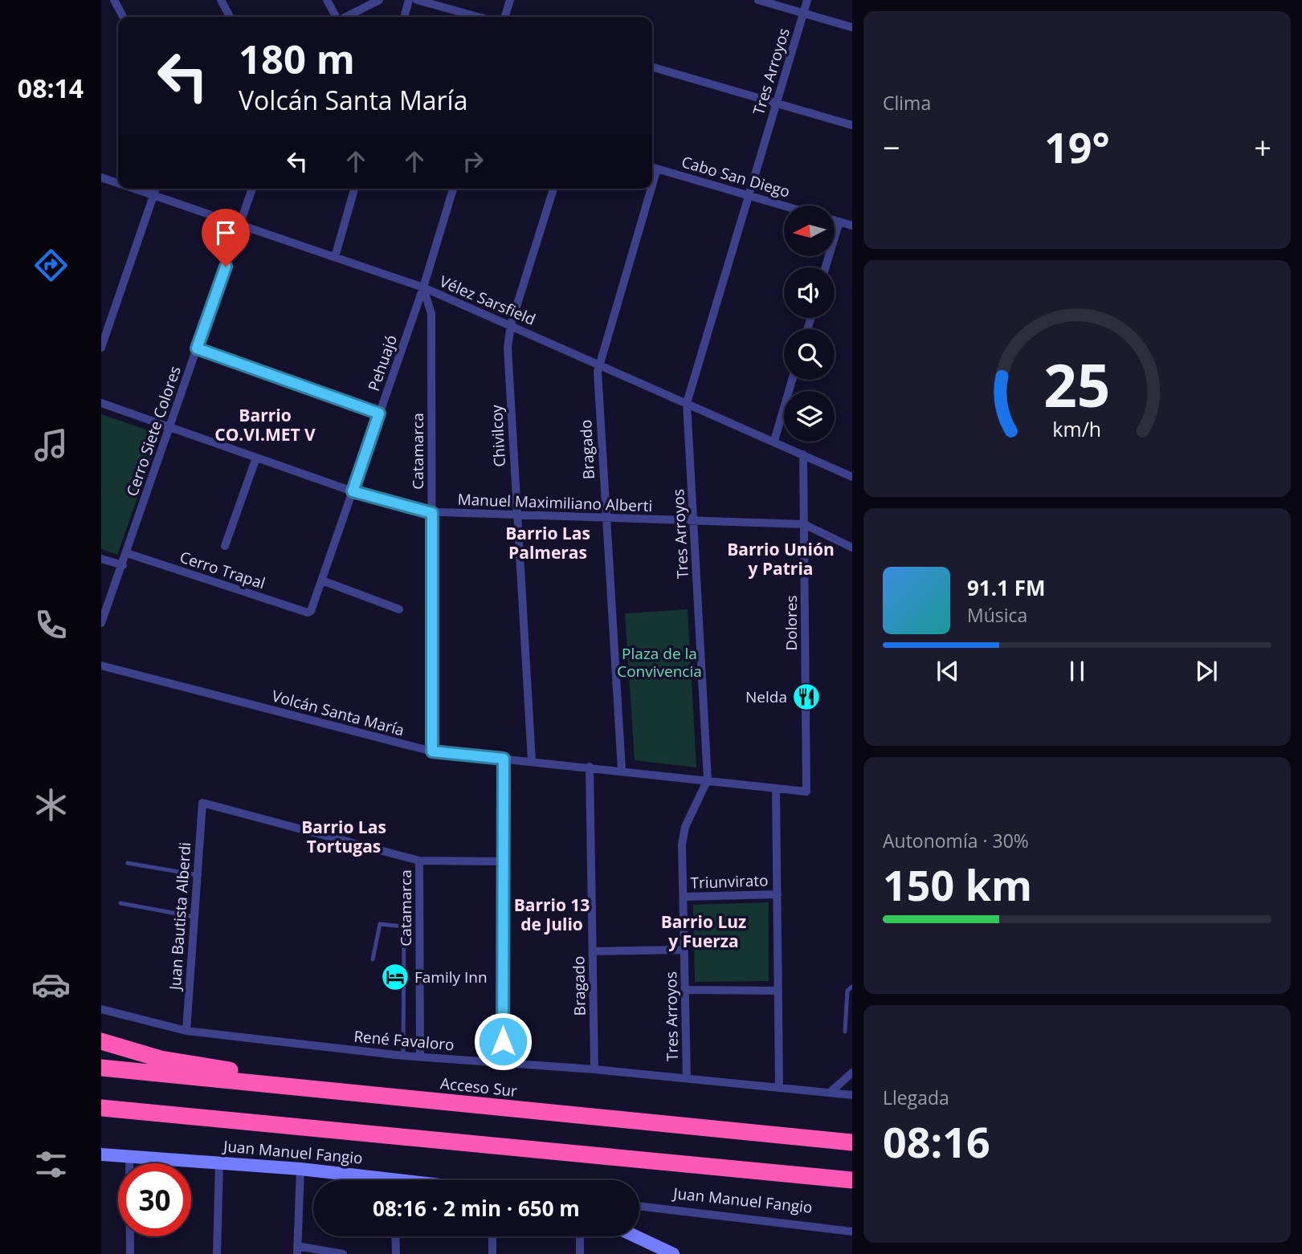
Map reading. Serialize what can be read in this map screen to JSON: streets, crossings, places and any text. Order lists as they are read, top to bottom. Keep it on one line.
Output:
{"streets":{"highway":["Acceso Sur"],"street":["Tres Arroyos","Cabo San Diego","Vélez Sarsfield","Pehuajó","Cerro Siete Colores","Chivilcoy","Bragado","Catamarca","Manuel Maximiliano Alberti","Cerro Trapal","Dolores","Volcán Santa María","Triunvirato","Juan Bautista Alberdi","René Favaloro","Juan Manuel Fangio"]},"crossings":[["Tres Arroyos","Cabo San Diego"],["Tres Arroyos","Vélez Sarsfield"],["Tres Arroyos","Manuel Maximiliano Alberti"],["Tres Arroyos","Volcán Santa María"],["Tres Arroyos","Triunvirato"],["Tres Arroyos","René Favaloro"],["Vélez Sarsfield","Pehuajó"],["Vélez Sarsfield","Cerro Siete Colores"],["Vélez Sarsfield","Chivilcoy"],["Vélez Sarsfield","Bragado"],["Vélez Sarsfield","Catamarca"],["Vélez Sarsfield","Dolores"],["Pehuajó","Catamarca"],["Pehuajó","Manuel Maximiliano Alberti"],["Pehuajó","Cerro Trapal"],["Cerro Siete Colores","Manuel Maximiliano Alberti"],["Cerro Siete Colores","Cerro Trapal"],["Chivilcoy","Manuel Maximiliano Alberti"],["Chivilcoy","Volcán Santa María"],["Bragado","Manuel Maximiliano Alberti"],["Bragado","Volcán Santa María"],["Bragado","René Favaloro"],["Catamarca","Manuel Maximiliano Alberti"],["Catamarca","Volcán Santa María"],["Catamarca","Juan Bautista Alberdi"],["Catamarca","René Favaloro"],["Manuel Maximiliano Alberti","Dolores"],["Dolores","Volcán Santa María"],["Juan Bautista Alberdi","René Favaloro"]],"districts":["Barrio CO.VI.MET V","Barrio Las Palmeras","Barrio Unión y Patria","Barrio Las Tortugas","Barrio 13 de Julio","Barrio Luz y Fuerza"],"parks":["Plaza de la Convivencia"],"places":{"restaurant":["Nelda"],"hotel":["Family Inn"]},"north":"left","page":{"tabs":"08:14","tile":["Clima",["Autonomía · 30%","150 km"],["Llegada","08:16"]],"turn":["180 m","Volcán Santa María"],"heat":["−","19°","+"],"song":["91.1 FM","Música"],"limit":"30","trip":"08:16 · 2 min · 650 m","gauge":["25","km/h"]}}
